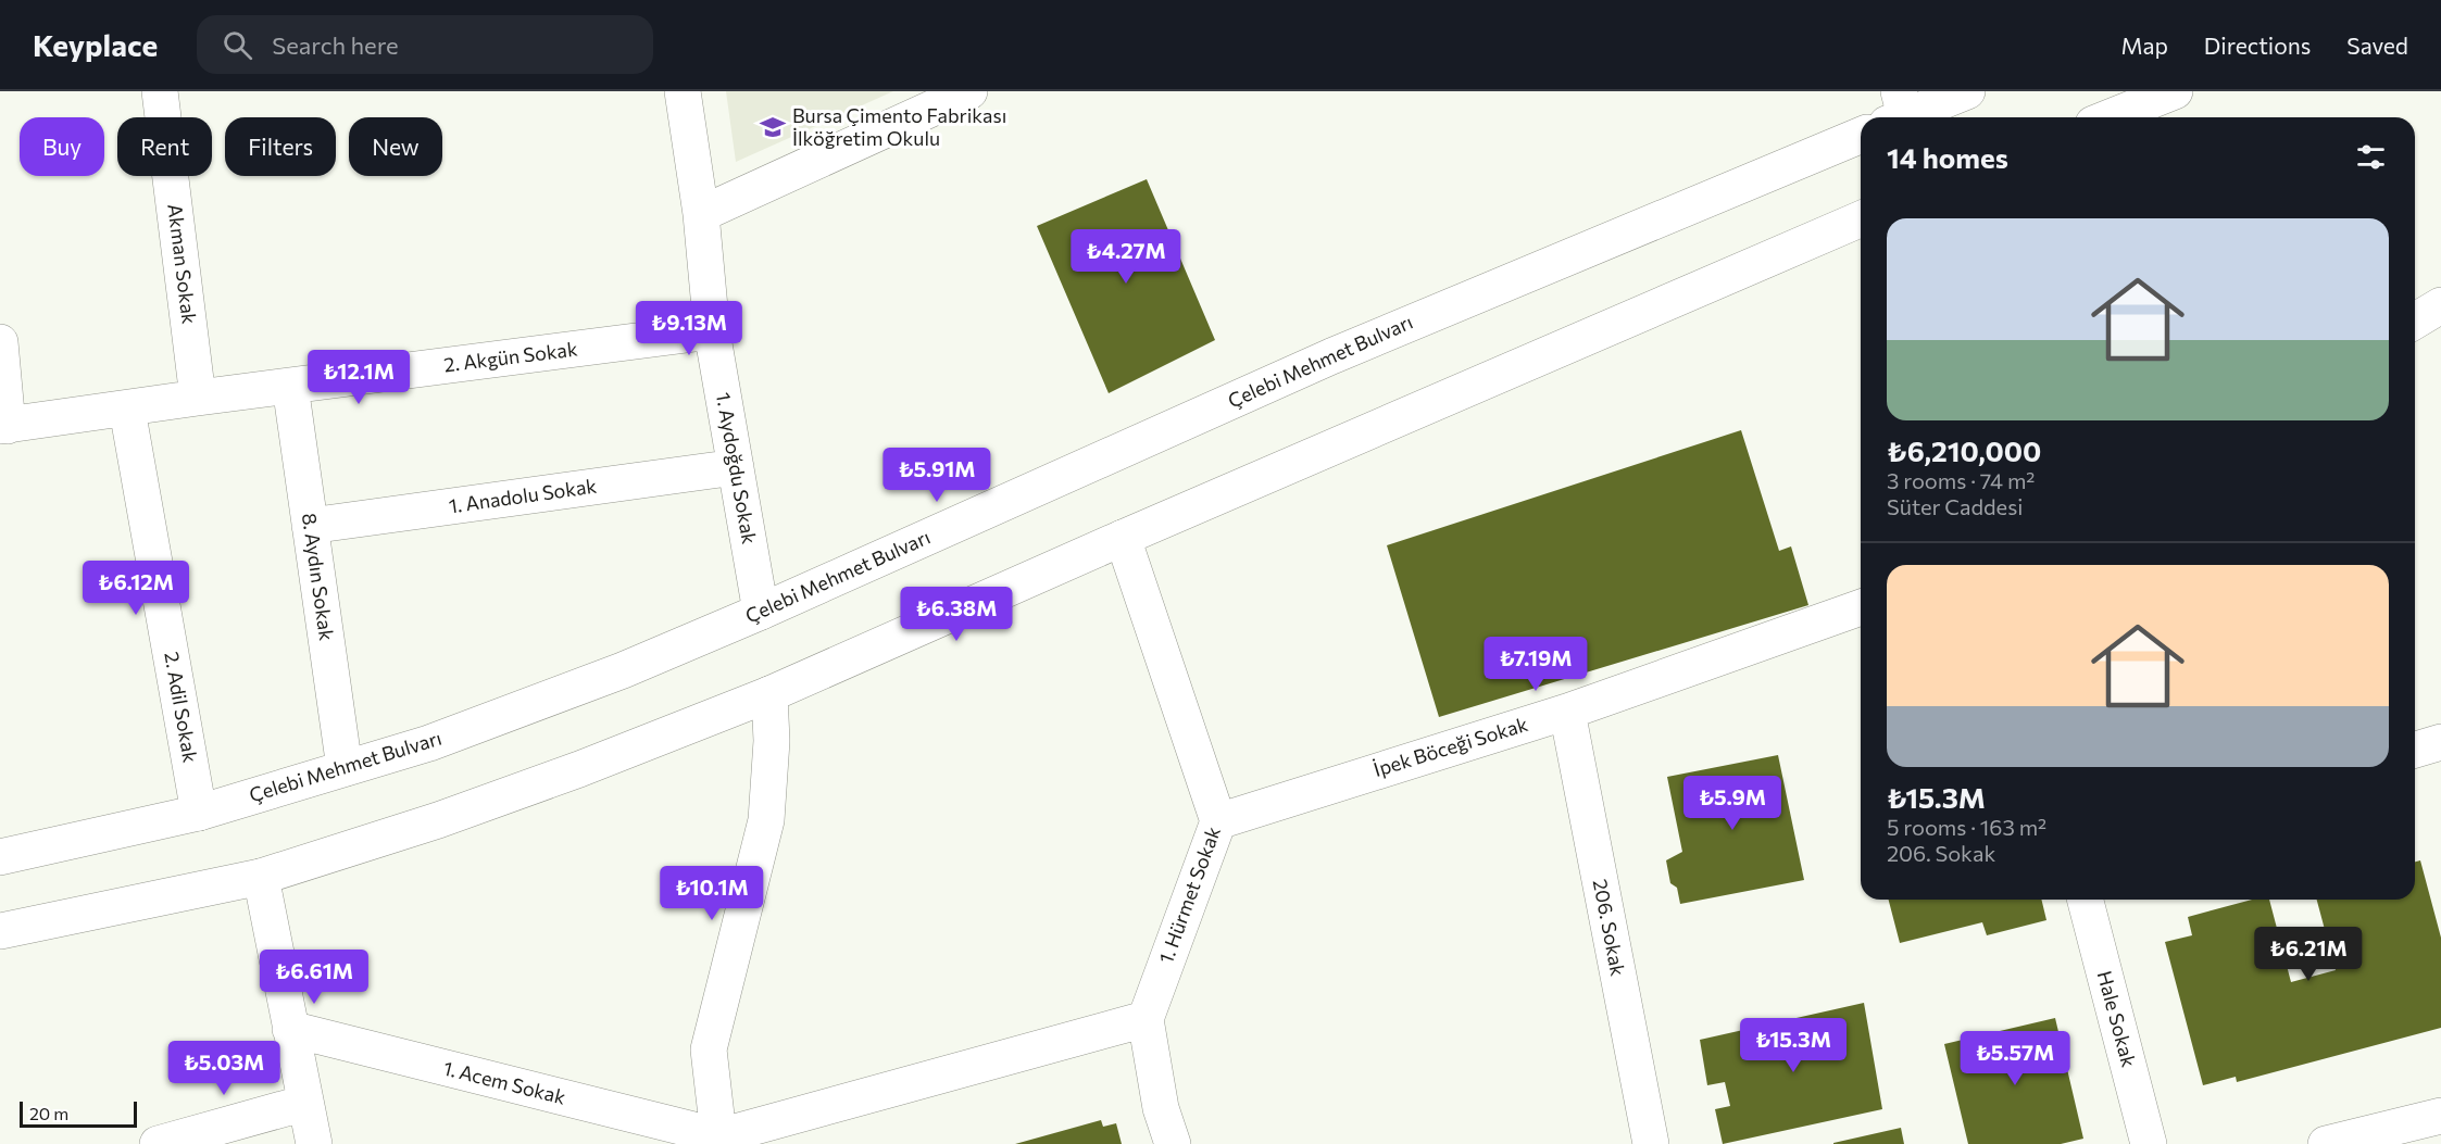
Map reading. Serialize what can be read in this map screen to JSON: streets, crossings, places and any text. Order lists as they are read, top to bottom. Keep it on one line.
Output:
{"streets":{"street":["Akman Sokak","2. Akgün Sokak","Çelebi Mehmet Bulvarı","1. Aydoğdu Sokak","1. Anadolu Sokak","8. Aydın Sokak","2. Adil Sokak","İpek Böceği Sokak","1. Hürmet Sokak","206. Sokak","Hale Sokak","1. Acem Sokak"]},"crossings":[["Akman Sokak","2. Akgün Sokak"],["2. Akgün Sokak","1. Aydoğdu Sokak"],["2. Akgün Sokak","8. Aydın Sokak"],["2. Akgün Sokak","2. Adil Sokak"],["Çelebi Mehmet Bulvarı","1. Aydoğdu Sokak"],["Çelebi Mehmet Bulvarı","8. Aydın Sokak"],["Çelebi Mehmet Bulvarı","2. Adil Sokak"],["1. Aydoğdu Sokak","1. Anadolu Sokak"],["1. Anadolu Sokak","8. Aydın Sokak"],["İpek Böceği Sokak","1. Hürmet Sokak"],["İpek Böceği Sokak","206. Sokak"]],"places":{"school or university":["Bursa Çimento Fabrikası İlköğretim Okulu"]},"scale_bar":"20 m","page":{"header":"Keyplace","search":"Search here","nav":["Map","Directions","Saved"],"chip":["Buy","Rent","Filters","New"],"heading":"14 homes","list":[{"name":"₺6,210,000","note":"3 rooms · 74 m² · Süter Caddesi"},{"name":"₺15.3M","note":"5 rooms · 163 m² · 206. Sokak"}],"price":["₺4.27M","₺9.13M","₺12.1M","₺5.91M","₺6.12M","₺6.38M","₺7.19M","₺5.9M","₺10.1M","₺6.21M","₺6.61M","₺15.3M","₺5.57M","₺5.03M"],"scale":"20 m"}}
